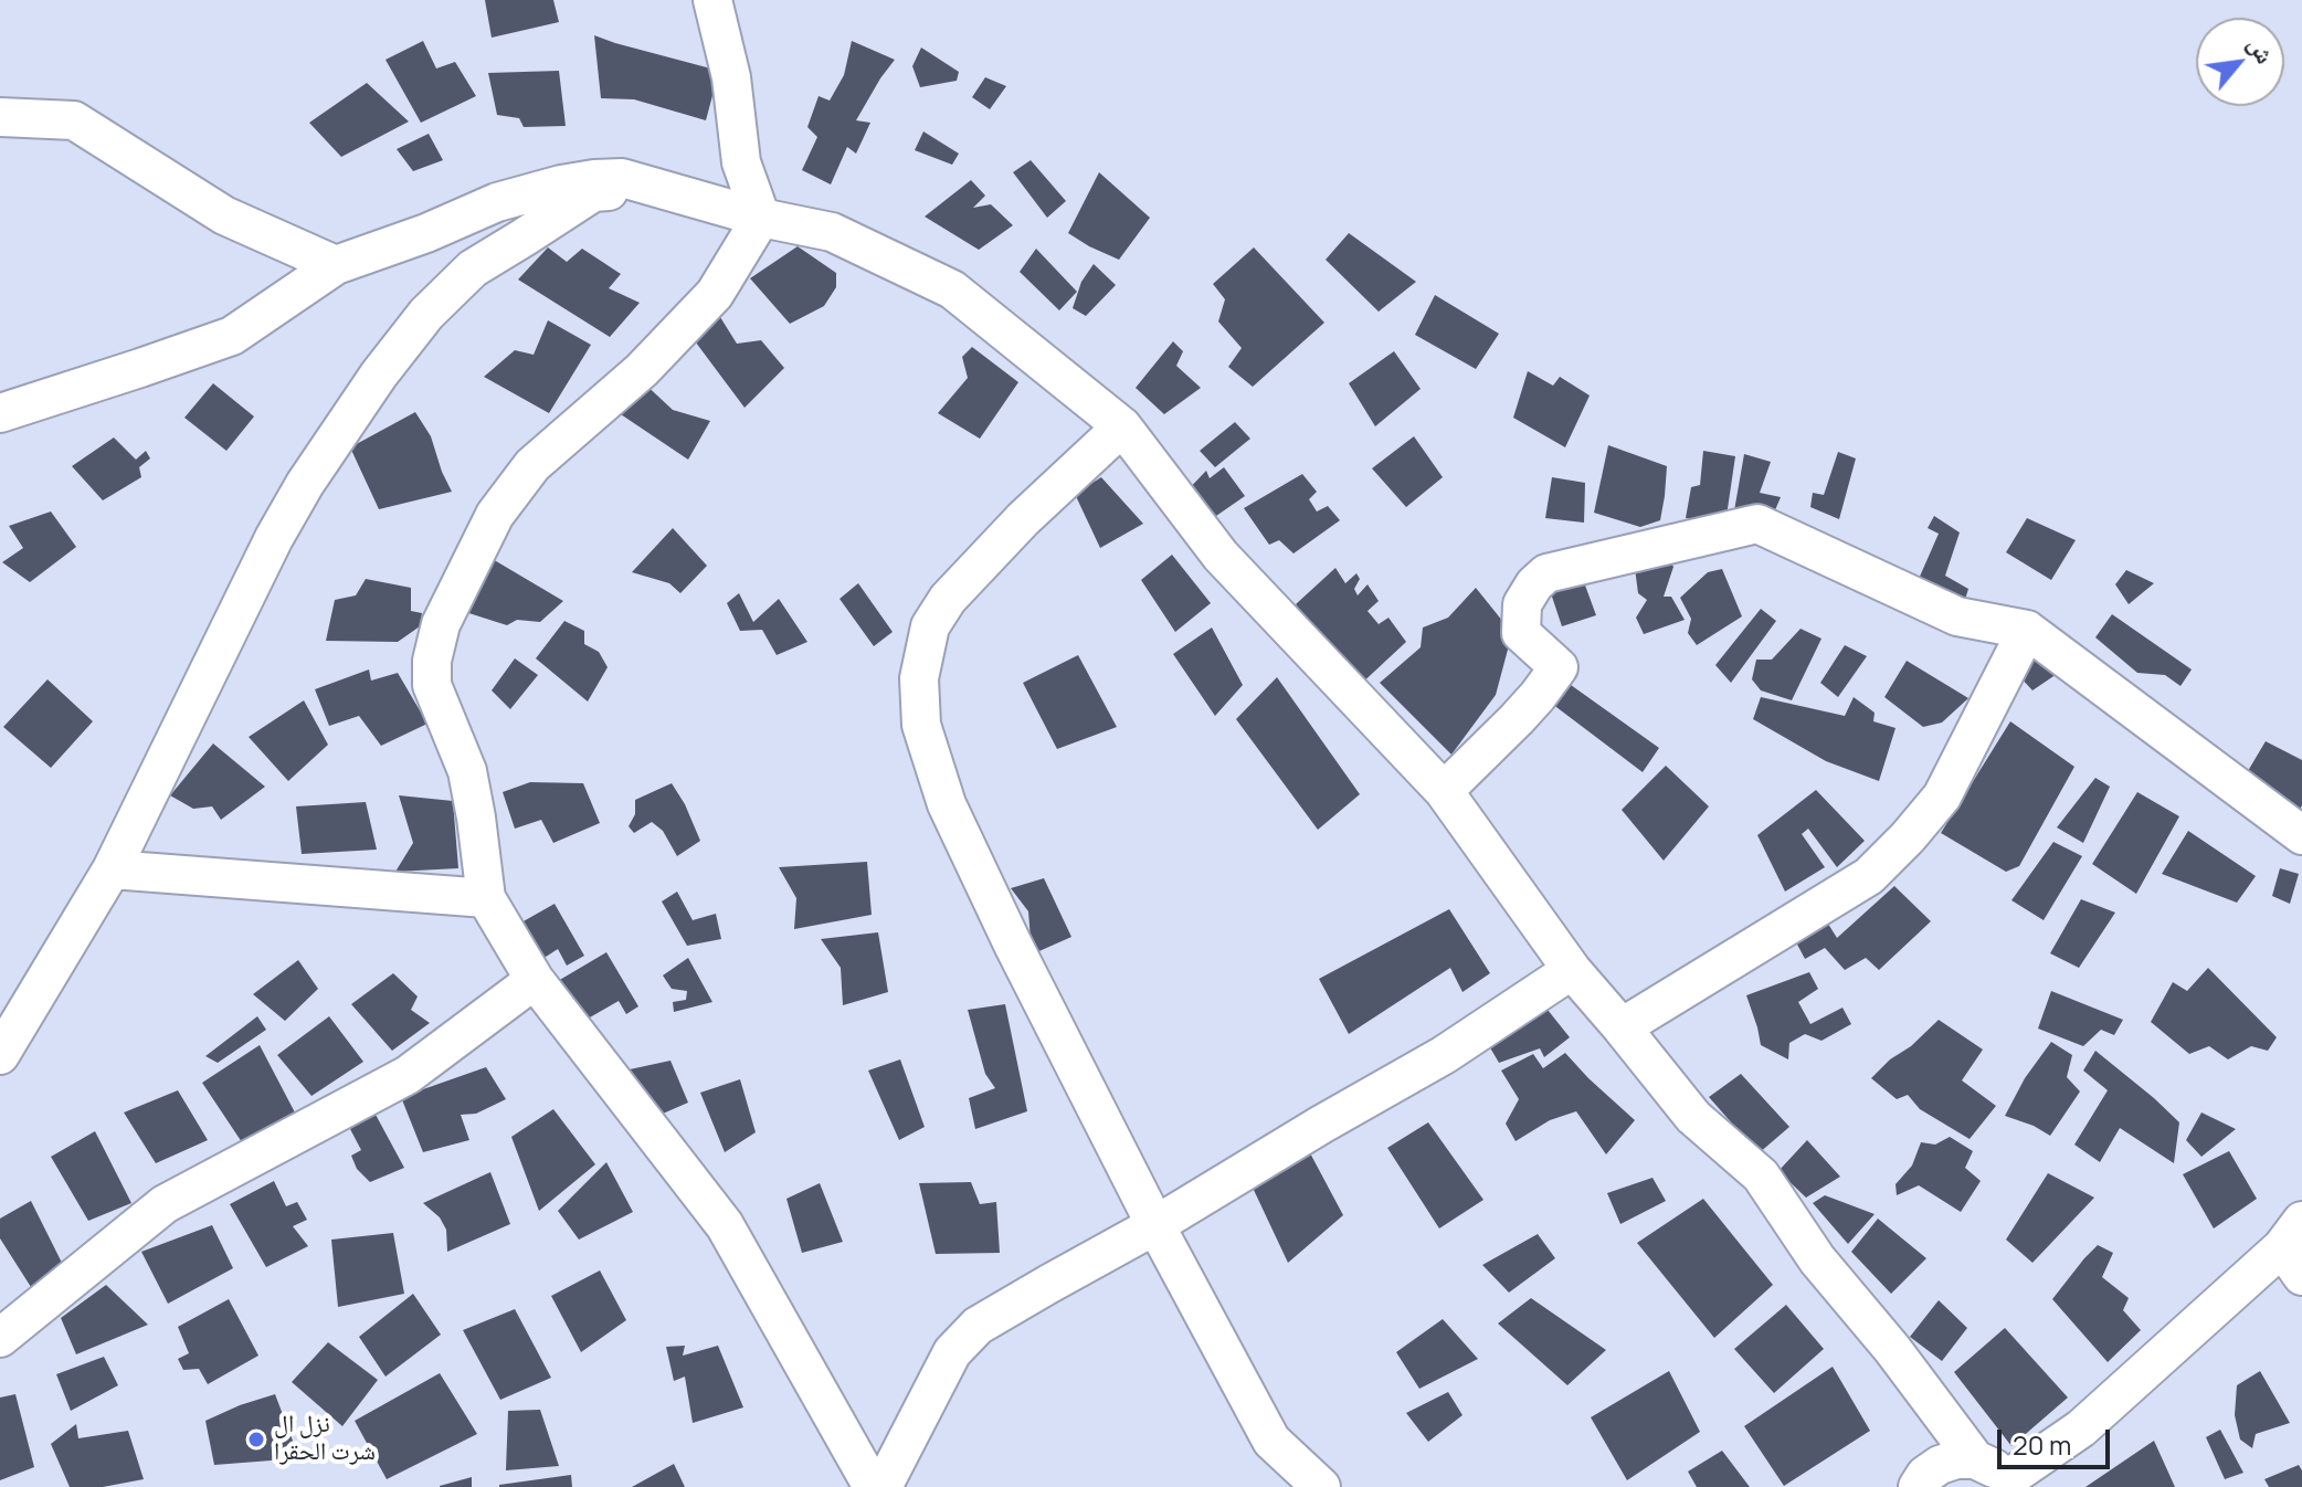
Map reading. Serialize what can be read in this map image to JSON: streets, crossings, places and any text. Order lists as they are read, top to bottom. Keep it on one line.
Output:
{"places":["نزل ال شرت الحقرا"],"scale_bar":"20 m","north":"top right"}
